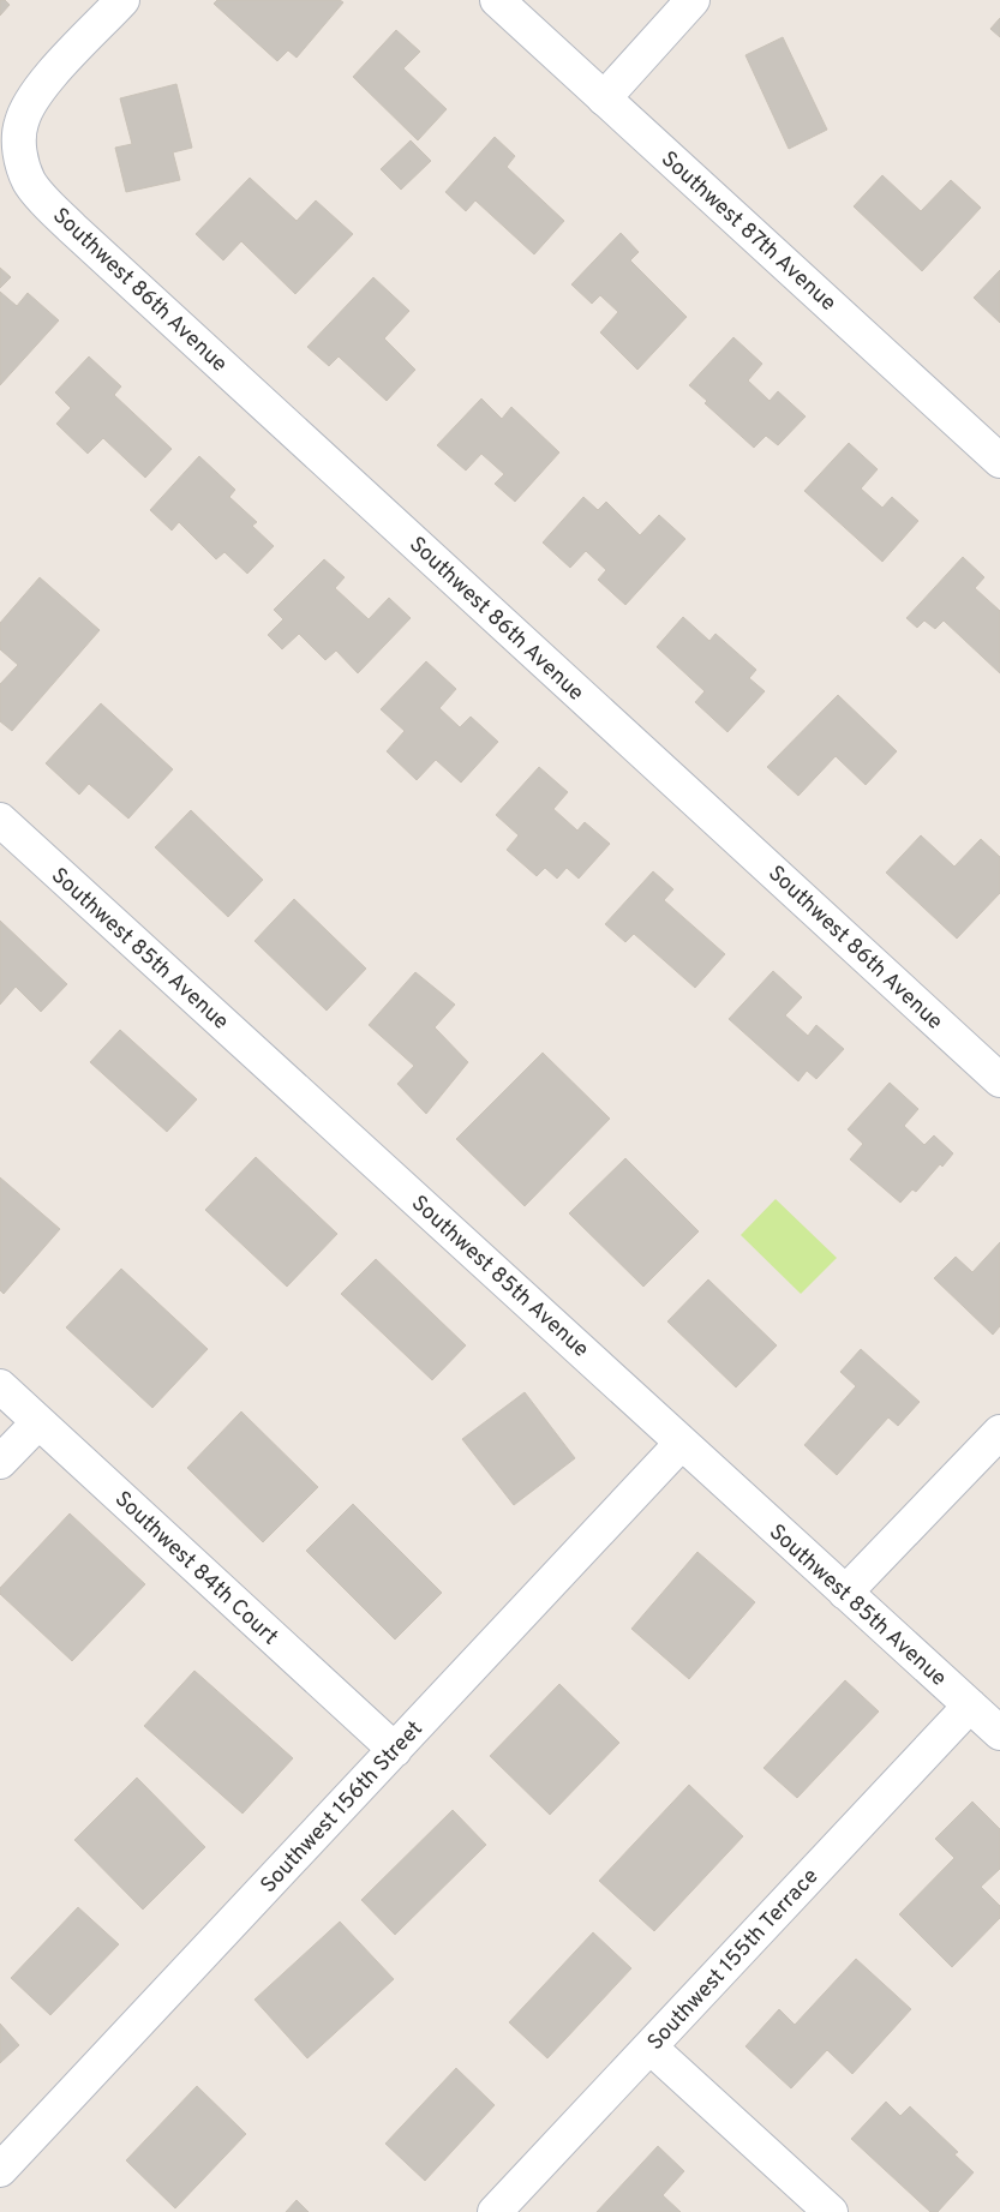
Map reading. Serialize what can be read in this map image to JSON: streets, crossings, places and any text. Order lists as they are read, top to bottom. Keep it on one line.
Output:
{"streets":{"street":["Southwest 87th Avenue","Southwest 86th Avenue","Southwest 85th Avenue","Southwest 84th Court","Southwest 156th Street","Southwest 155th Terrace"]},"crossings":[["Southwest 85th Avenue","Southwest 156th Street"],["Southwest 85th Avenue","Southwest 155th Terrace"],["Southwest 84th Court","Southwest 156th Street"]]}
